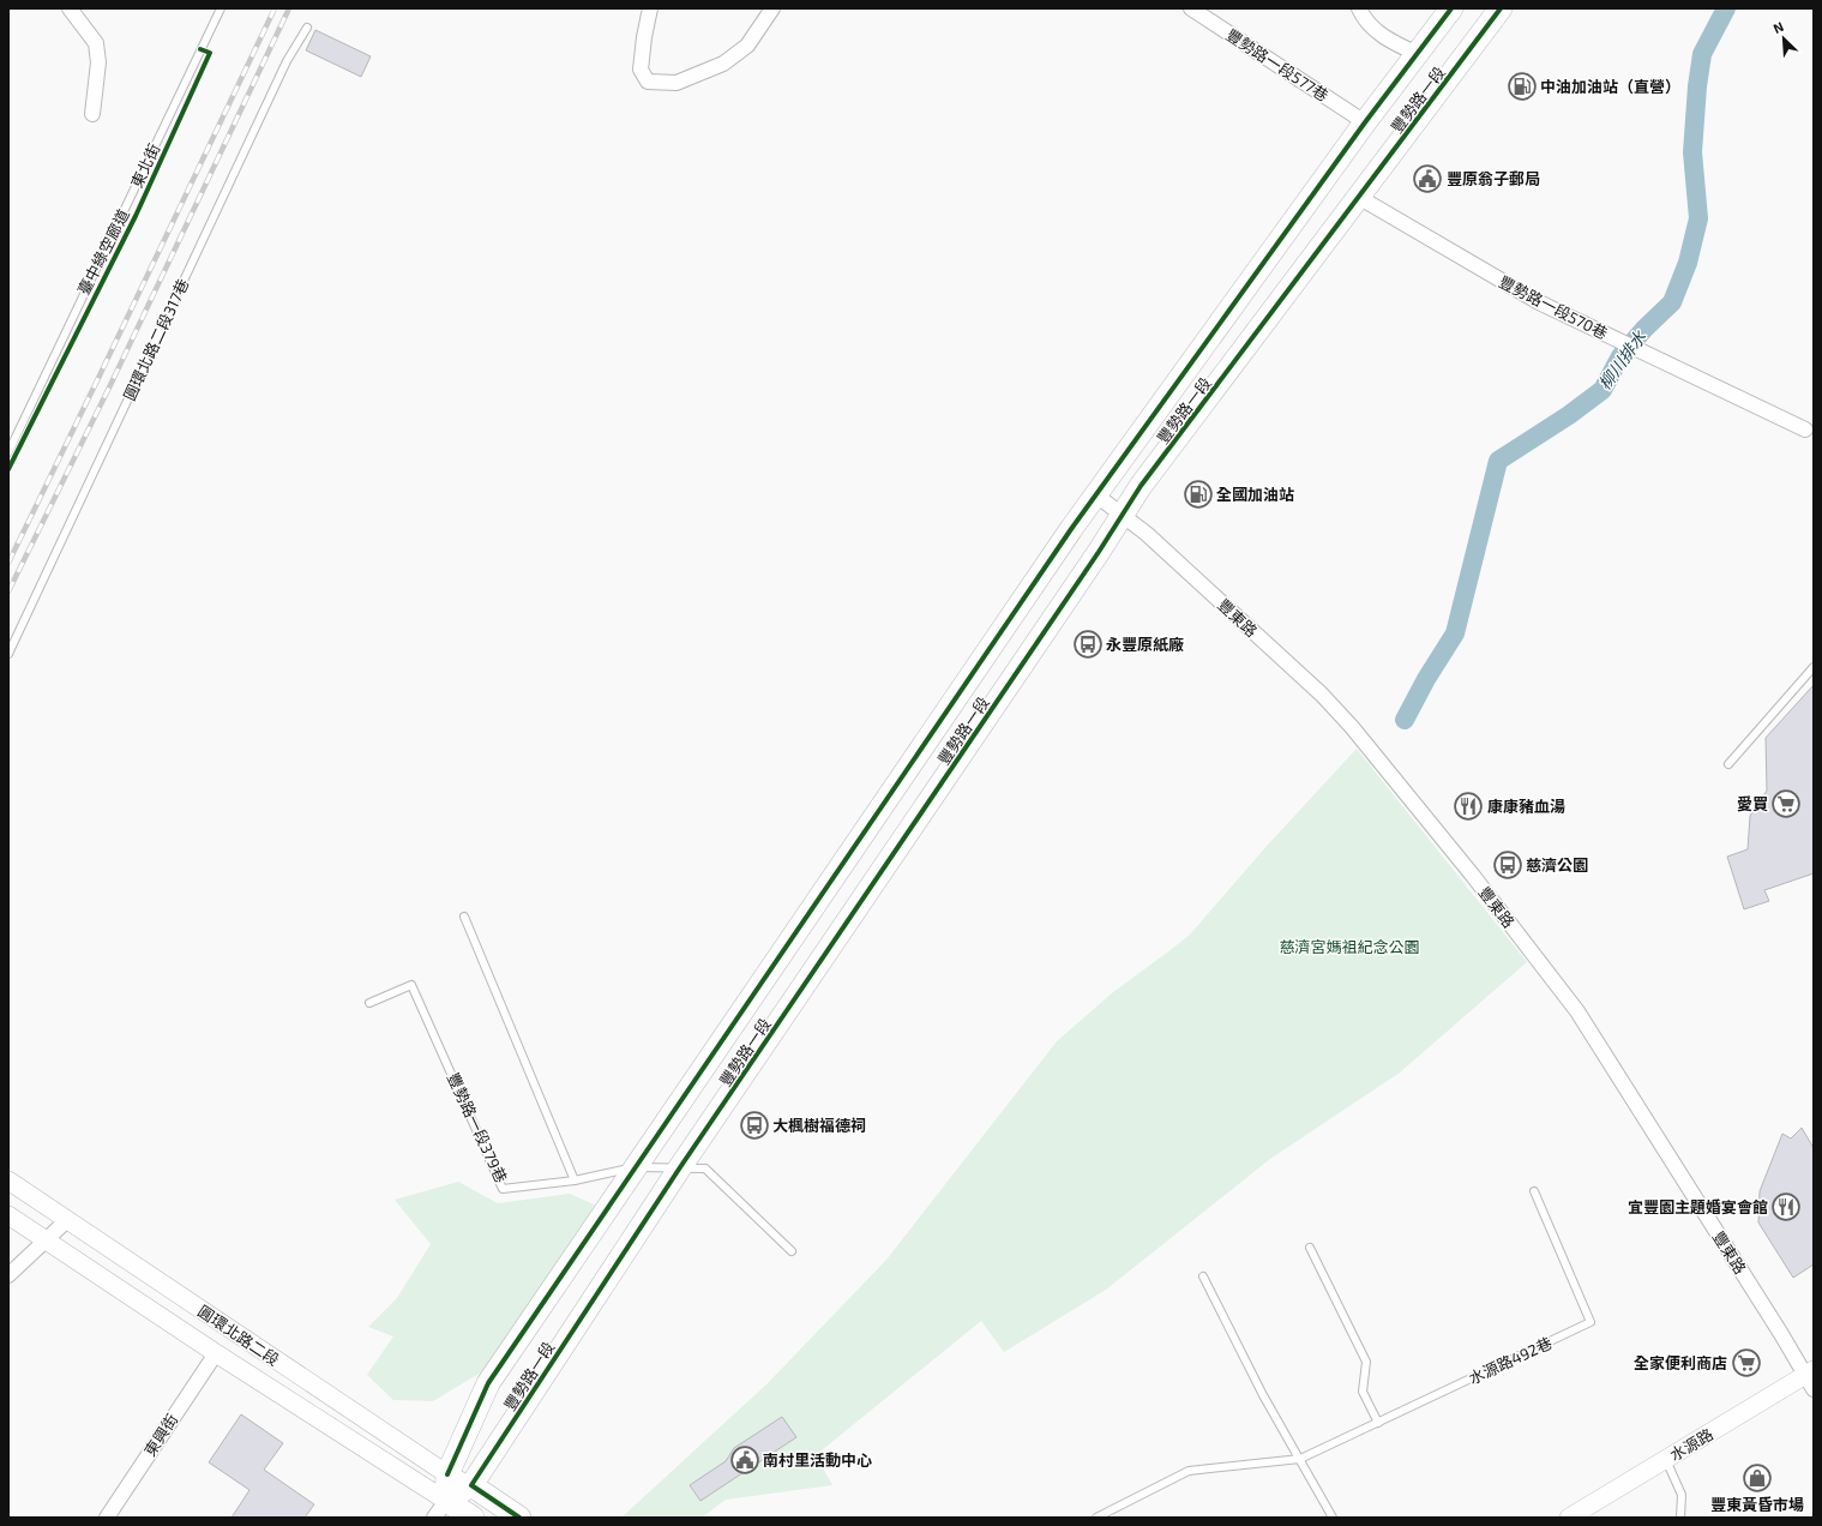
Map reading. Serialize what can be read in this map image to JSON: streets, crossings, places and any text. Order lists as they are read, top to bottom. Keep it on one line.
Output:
{"streets":{"main road":["豐勢路一段"],"street":["豐勢路一段577巷","豐勢路一段570巷","豐東路","圓環北路二段","東興街","水源路"],"lane":["東北街","圓環北路二段317巷","豐勢路一段379巷","水源路492巷"],"cycle path":["臺中綠空廊道"]},"crossings":[["豐勢路一段577巷","豐勢路一段"],["豐勢路一段","豐勢路一段570巷"],["豐勢路一段","豐東路"],["豐勢路一段","豐勢路一段379巷"],["豐勢路一段","圓環北路二段"],["豐東路","水源路"],["圓環北路二段","東興街"]],"water":["柳川排水"],"parks":["慈濟宮媽祖紀念公園"],"places":{"fuel station":["中油加油站（直營）","全國加油站"],"public building":["豐原翁子郵局","南村里活動中心"],"bus stop":["永豐原紙廠","慈濟公園","大楓樹福德祠"],"supermarket":["愛買","全家便利商店"],"restaurant":["康康豬血湯","宜豐園主題婚宴會館"],"shop":["豐東黃昏市場"]},"north":"top left"}
